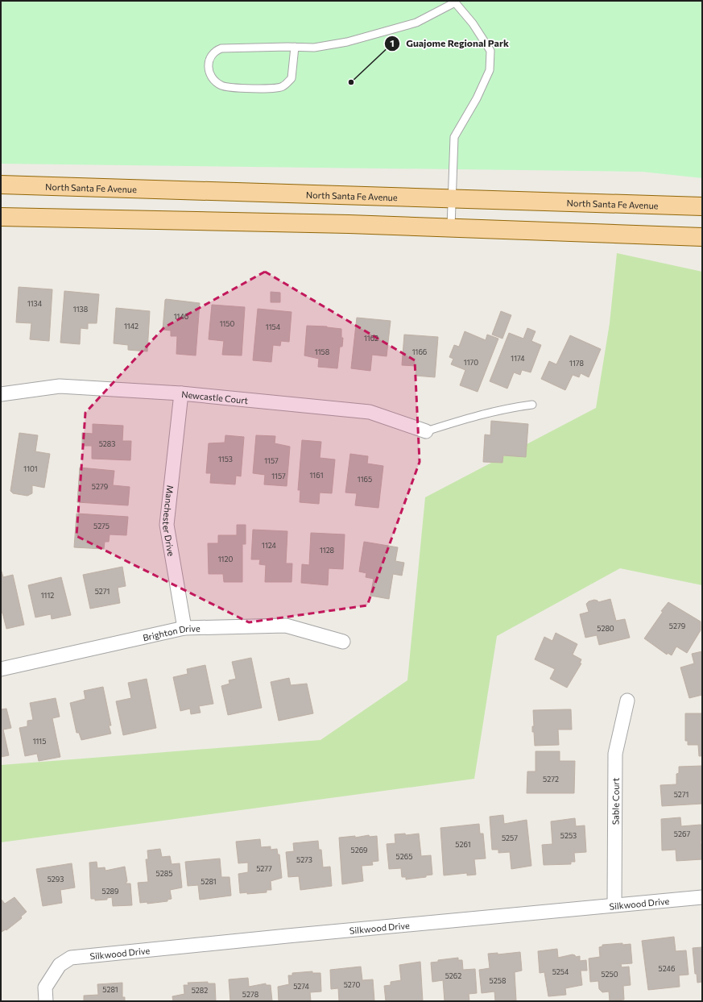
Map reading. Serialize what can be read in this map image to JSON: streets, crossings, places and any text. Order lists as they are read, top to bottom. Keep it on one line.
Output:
{"streets":{"main road":["North Santa Fe Avenue"],"street":["Newcastle Court","Manchester Drive","Brighton Drive","Sable Court","Silkwood Drive"]},"crossings":[["Newcastle Court","Manchester Drive"],["Manchester Drive","Brighton Drive"],["Sable Court","Silkwood Drive"]],"places":["Guajome Regional Park"],"house_numbers":["1134","1138","1146","1150","1142","1154","1162","1158","1166","1174","1170","1178","5283","1153","1157","1101","1161","1157","1165","5279","5275","1124","1128","1120","5271","1112","5279","5280","1115","5272","5271","5267","5253","5257","5261","5269","5265","5273","5277","5285","5293","5281","5289","5246","5254","5250","5262","5258","5270","5274","5281","5282","5278"]}
